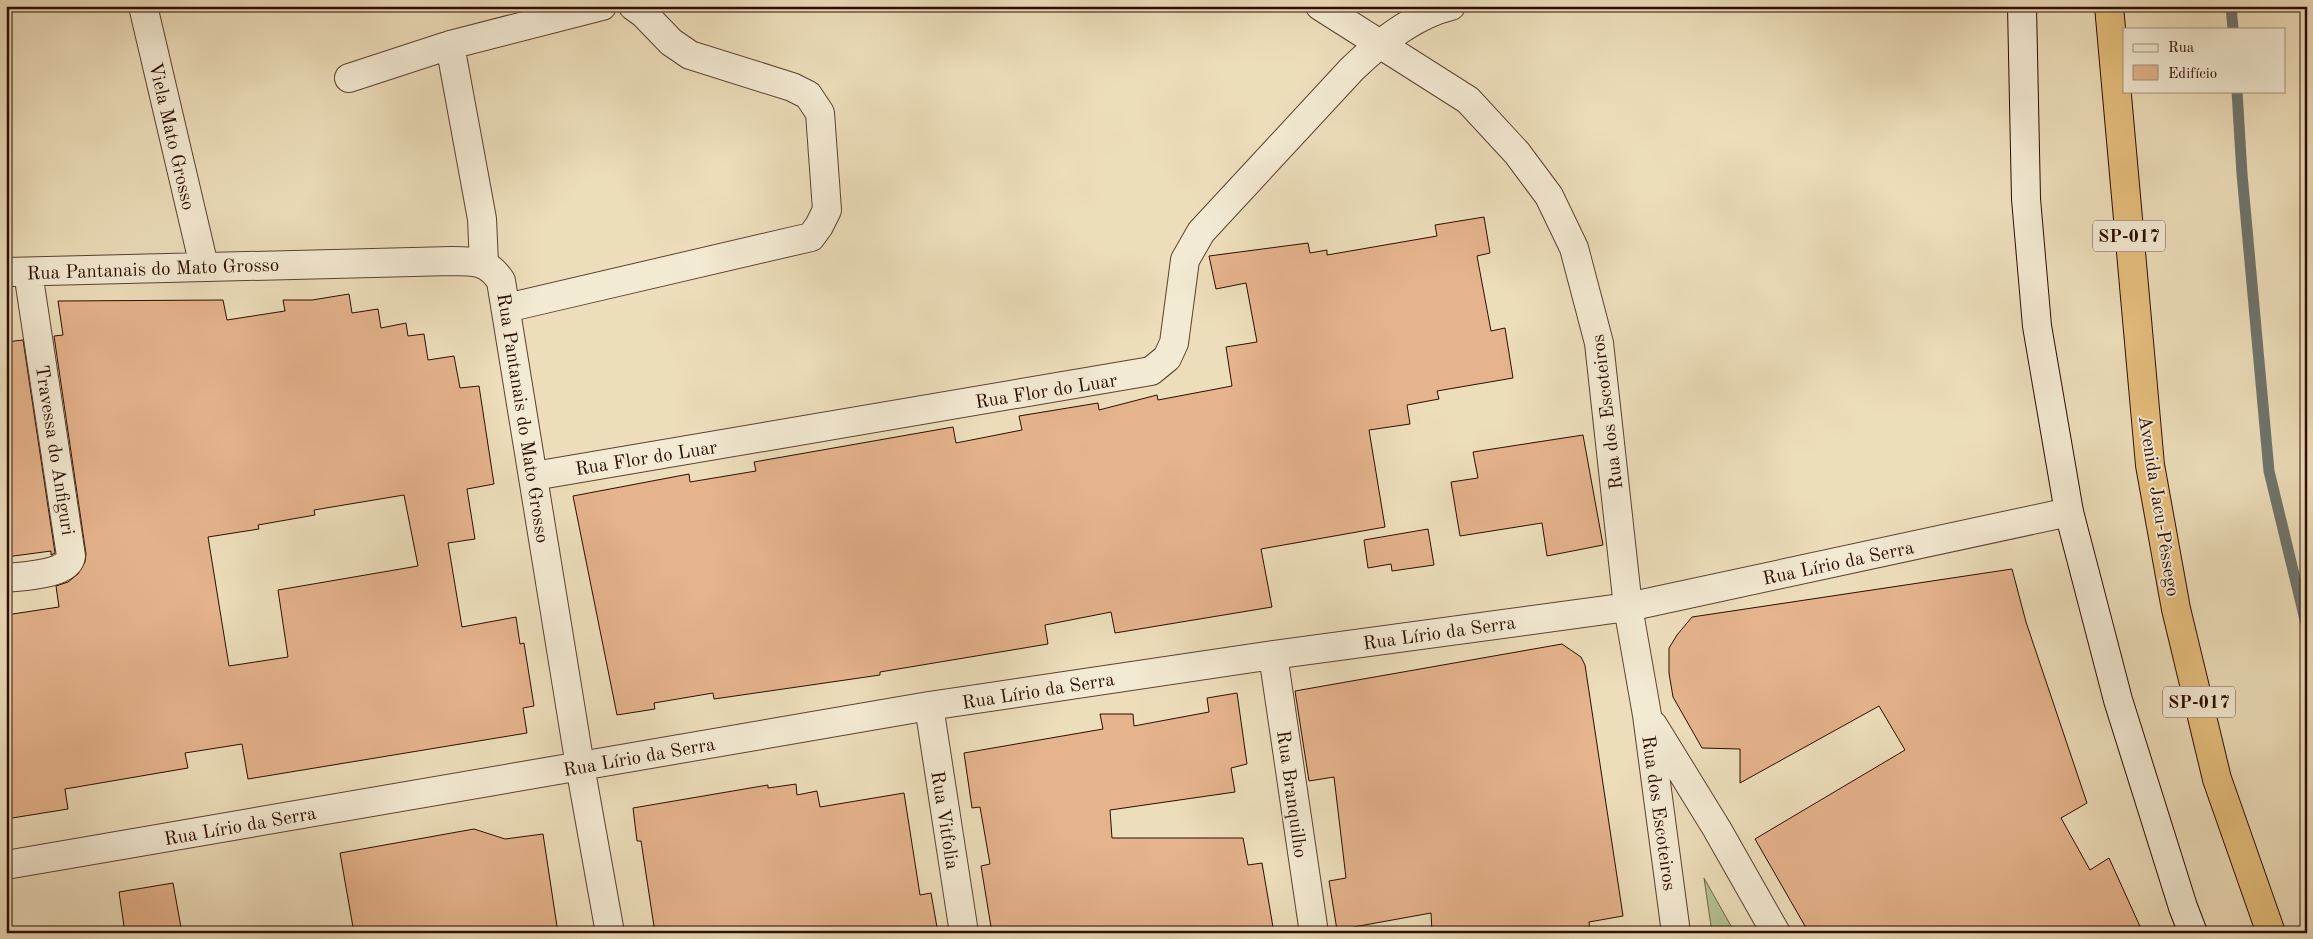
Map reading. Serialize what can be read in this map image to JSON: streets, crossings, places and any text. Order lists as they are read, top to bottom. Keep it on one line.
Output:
{"streets":{"highway":["SP-017","Avenida Jacu-Pêssego"],"street":["Viela Mato Grosso","Rua Pantanais do Mato Grosso","Rua Flor do Luar","Rua dos Escoteiros","Travessa do Anfiguri","Rua Lírio da Serra","Rua Branquilho","Rua Vitfolia"]},"crossings":[["Viela Mato Grosso","Rua Pantanais do Mato Grosso"],["Rua Pantanais do Mato Grosso","Rua Flor do Luar"],["Rua Pantanais do Mato Grosso","Travessa do Anfiguri"],["Rua Pantanais do Mato Grosso","Rua Lírio da Serra"],["Rua Flor do Luar","Rua dos Escoteiros"],["Rua dos Escoteiros","Rua Lírio da Serra"],["Rua Lírio da Serra","Rua Branquilho"],["Rua Lírio da Serra","Rua Vitfolia"]],"legend":["Rua","Edifício"]}
